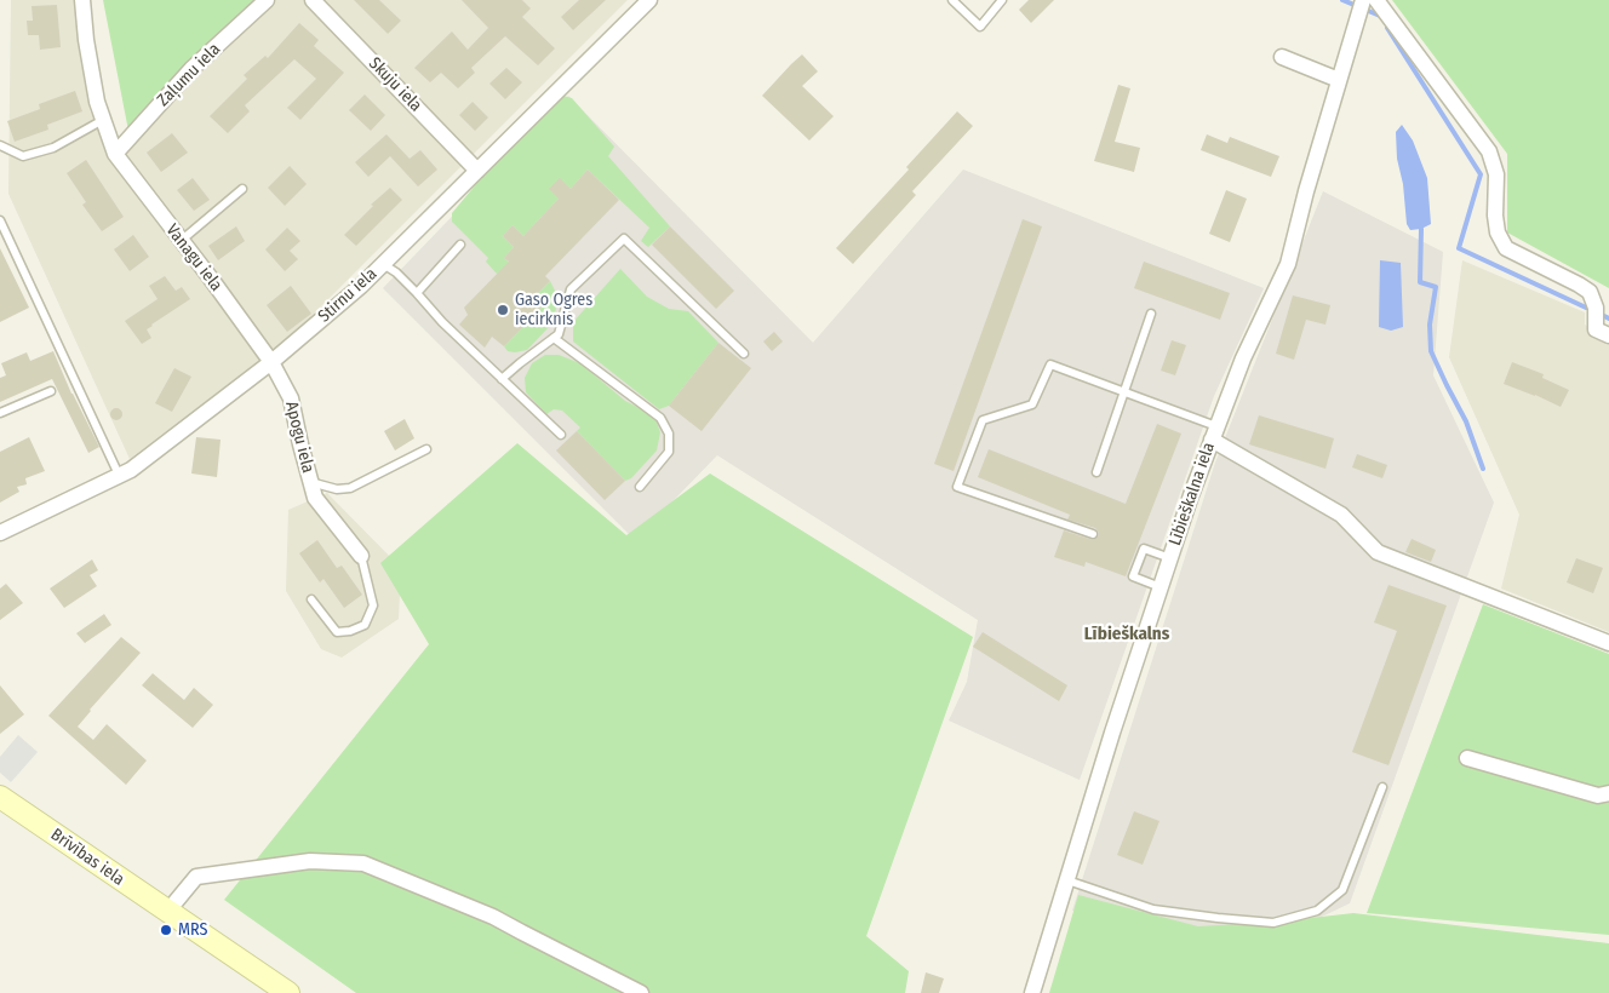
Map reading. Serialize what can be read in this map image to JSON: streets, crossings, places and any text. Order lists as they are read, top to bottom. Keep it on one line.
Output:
{"streets":{"main road":["Brīvības iela"],"street":["Zaļumu iela","Skuju iela","Vanagu iela","Stirnu iela","Apogu iela","Lībieškalna iela"]},"crossings":[["Zaļumu iela","Vanagu iela"],["Skuju iela","Stirnu iela"],["Vanagu iela","Stirnu iela"],["Vanagu iela","Apogu iela"],["Stirnu iela","Apogu iela"]],"districts":["Lībieškalns"],"places":["Gaso Ogres iecirknis","MRS"]}
